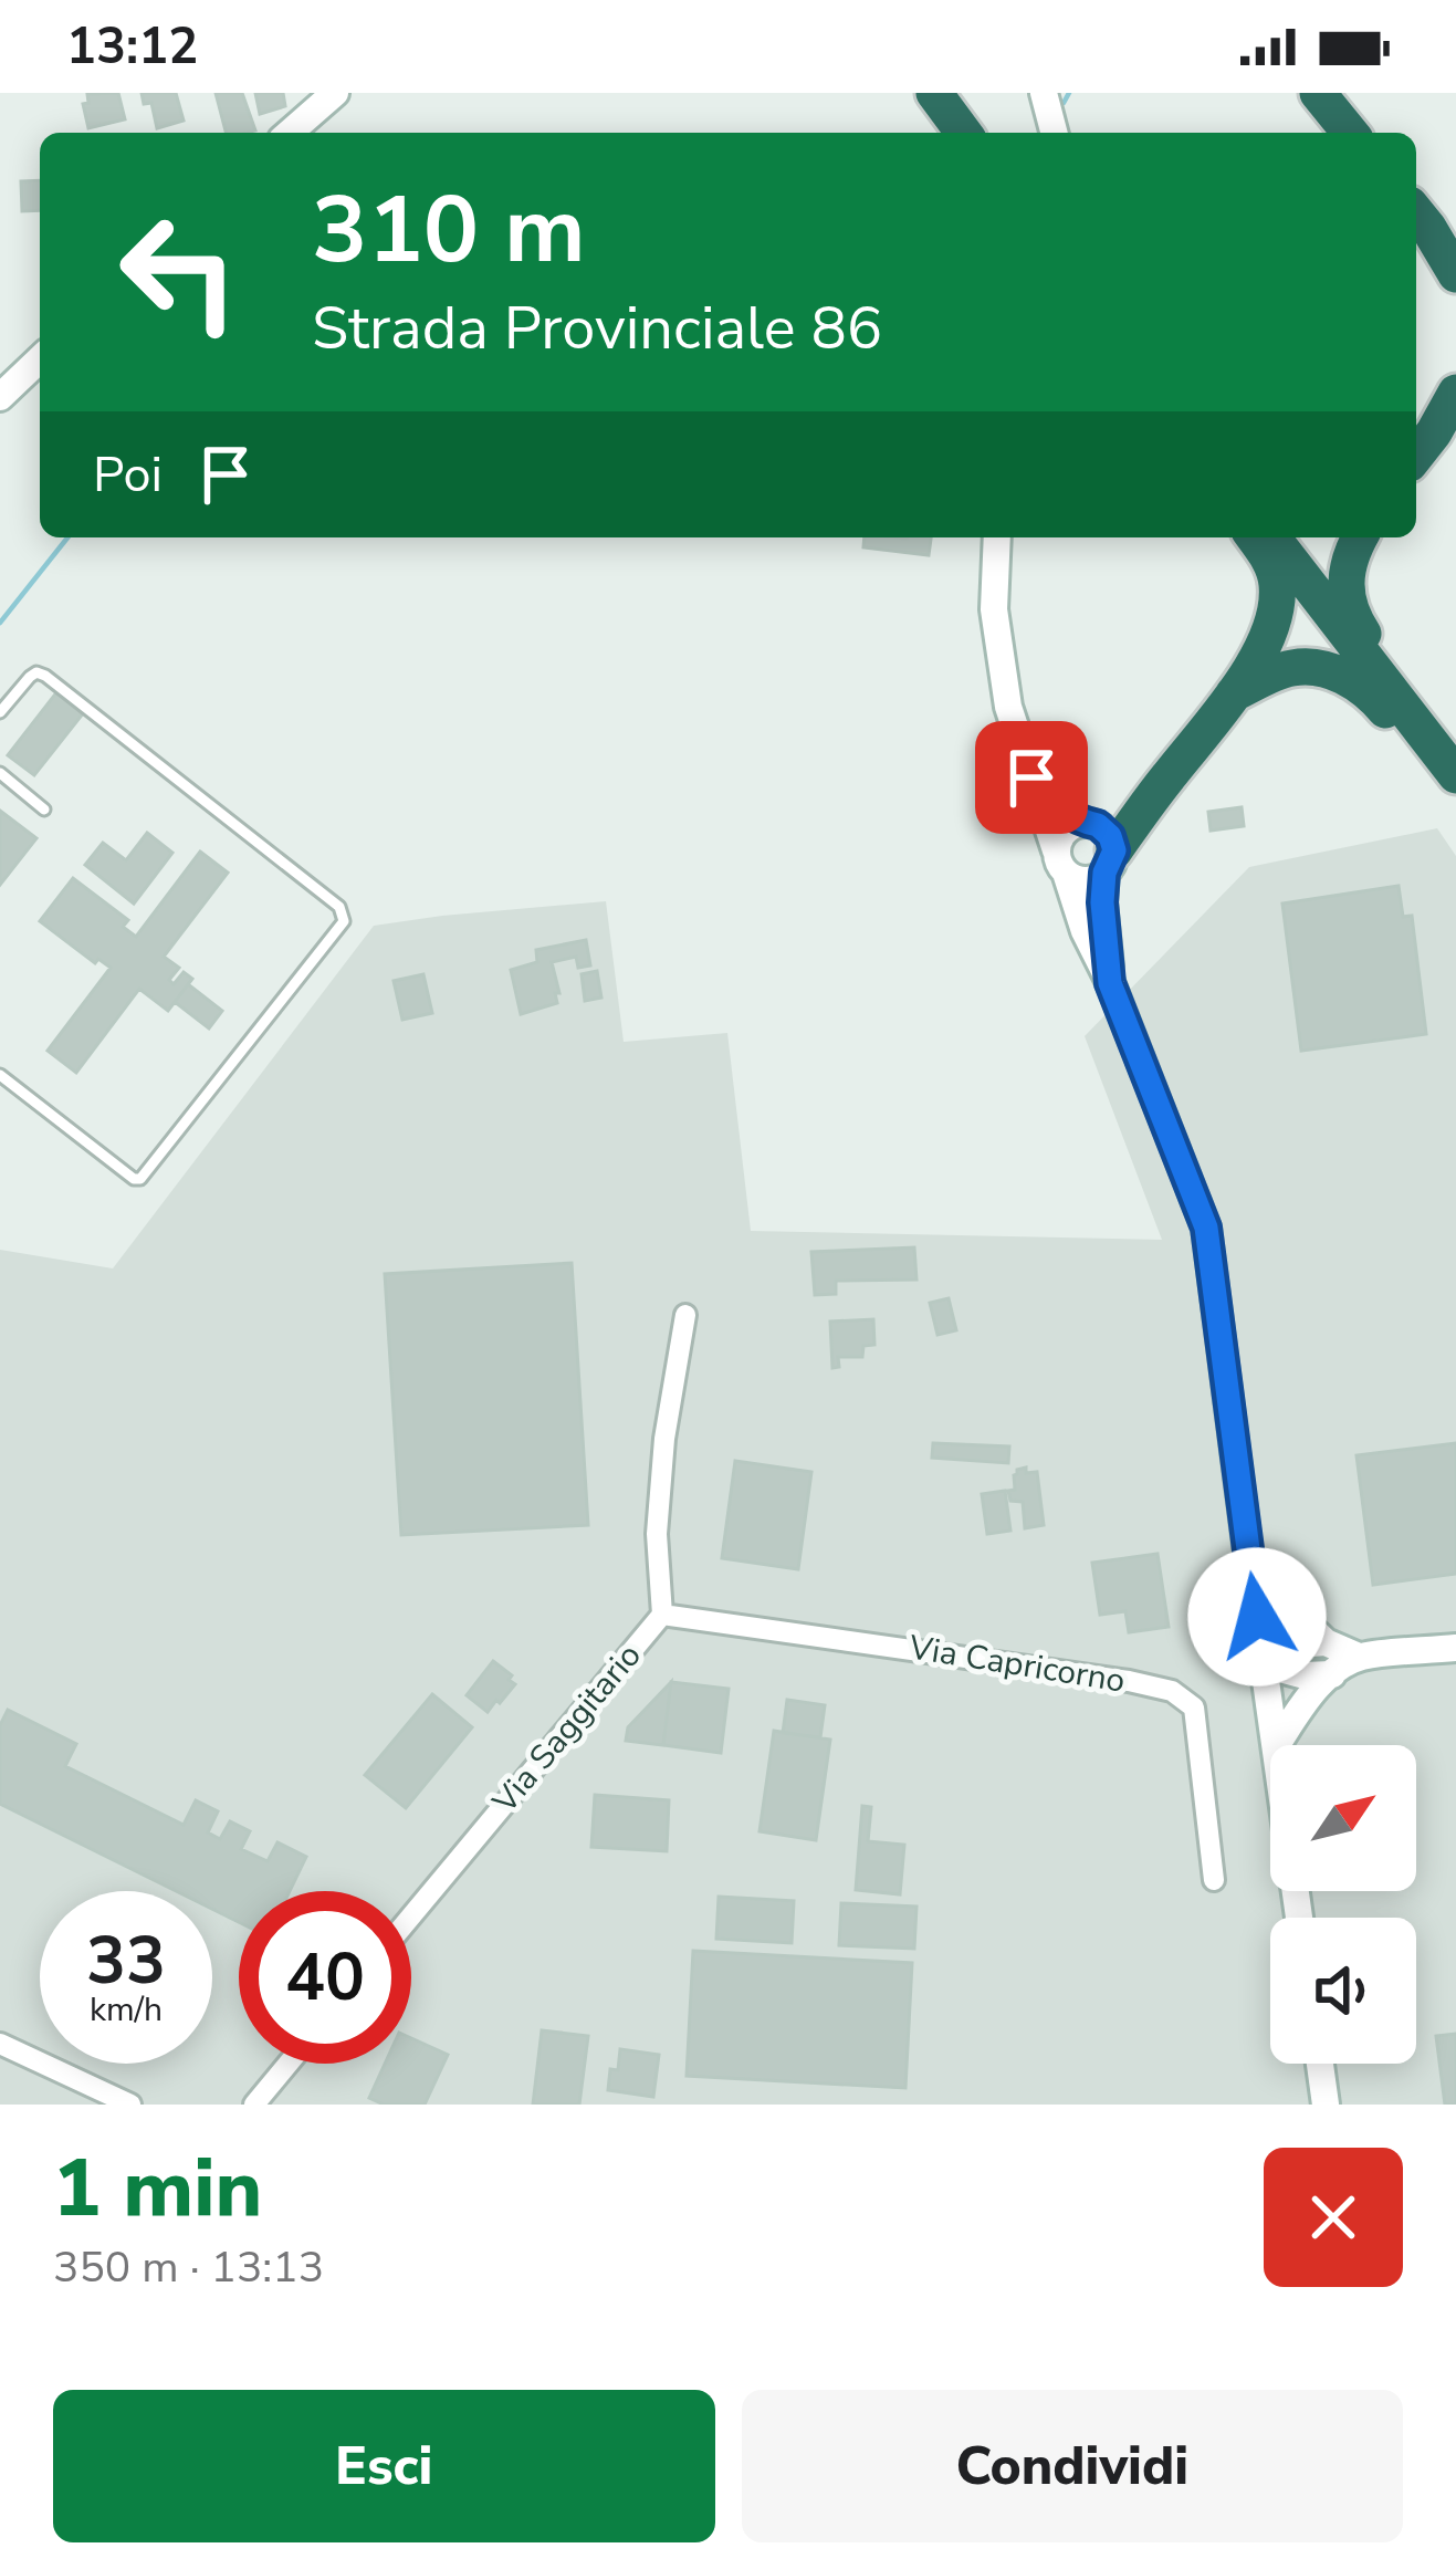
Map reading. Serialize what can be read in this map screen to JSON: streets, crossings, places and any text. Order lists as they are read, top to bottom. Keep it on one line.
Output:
{"streets":{"street":["Via Capricorno","Via Saggitario"]},"crossings":[["Via Capricorno","Via Saggitario"]],"north":"top right","page":{"status":"13:12","turn":["310 m","Strada Provinciale 86"],"then":"Poi","speed":"33 km/h","limit":"40","heading":["1 min","350 m · 13:13"],"buttons":["Esci","Condividi"]}}
